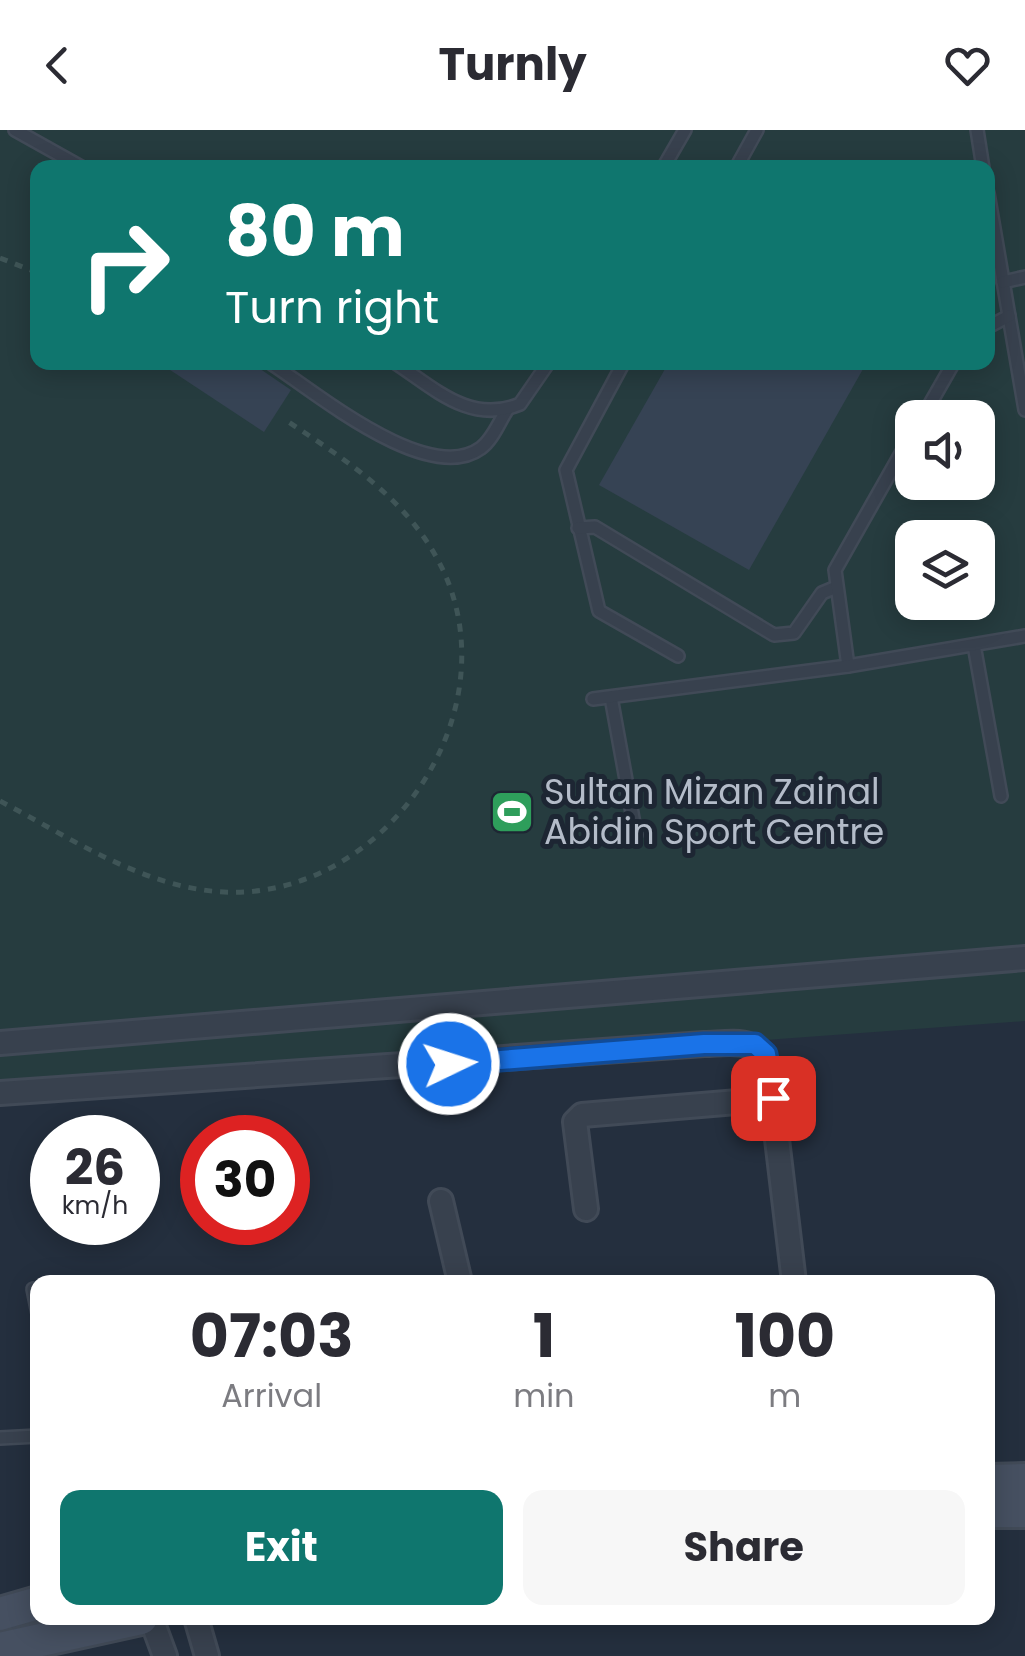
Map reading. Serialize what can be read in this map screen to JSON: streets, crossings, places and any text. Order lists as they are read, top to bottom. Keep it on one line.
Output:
{"places":{"sports":["Sultan Mizan Zainal Abidin Sport Centre"]},"page":{"header":"Turnly","turn":["80 m","Turn right"],"speed":"26 km/h","limit":"30","eta":["07:03","Arrival","1","min","100","m"],"buttons":["Exit","Share"]}}
